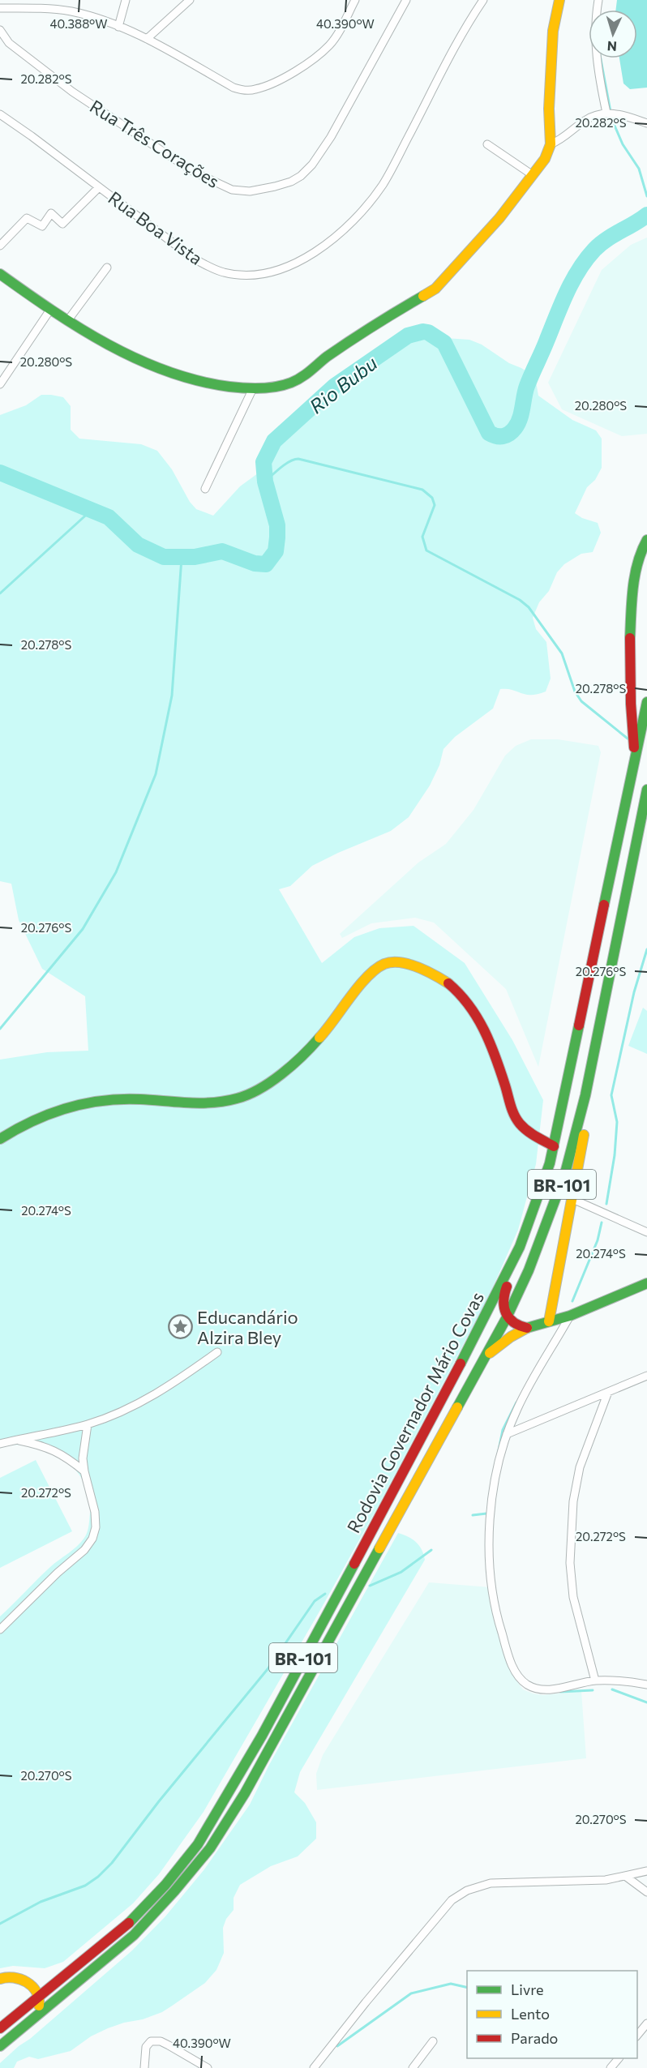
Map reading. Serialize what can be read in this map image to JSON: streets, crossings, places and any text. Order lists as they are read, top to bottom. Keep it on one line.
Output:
{"streets":{"main road":["BR-101","Rodovia Governador Mário Covas"],"street":["Rua Três Corações","Rua Boa Vista"]},"water":["Rio Bubu"],"places":{"place":["Educandário Alzira Bley"]},"legend":["Livre","Lento","Parado"],"north":"bottom","coordinates":["40.388°W","40.390°W","20.282°S","20.280°S","20.278°S","20.276°S","20.274°S","20.272°S","20.270°S"]}
